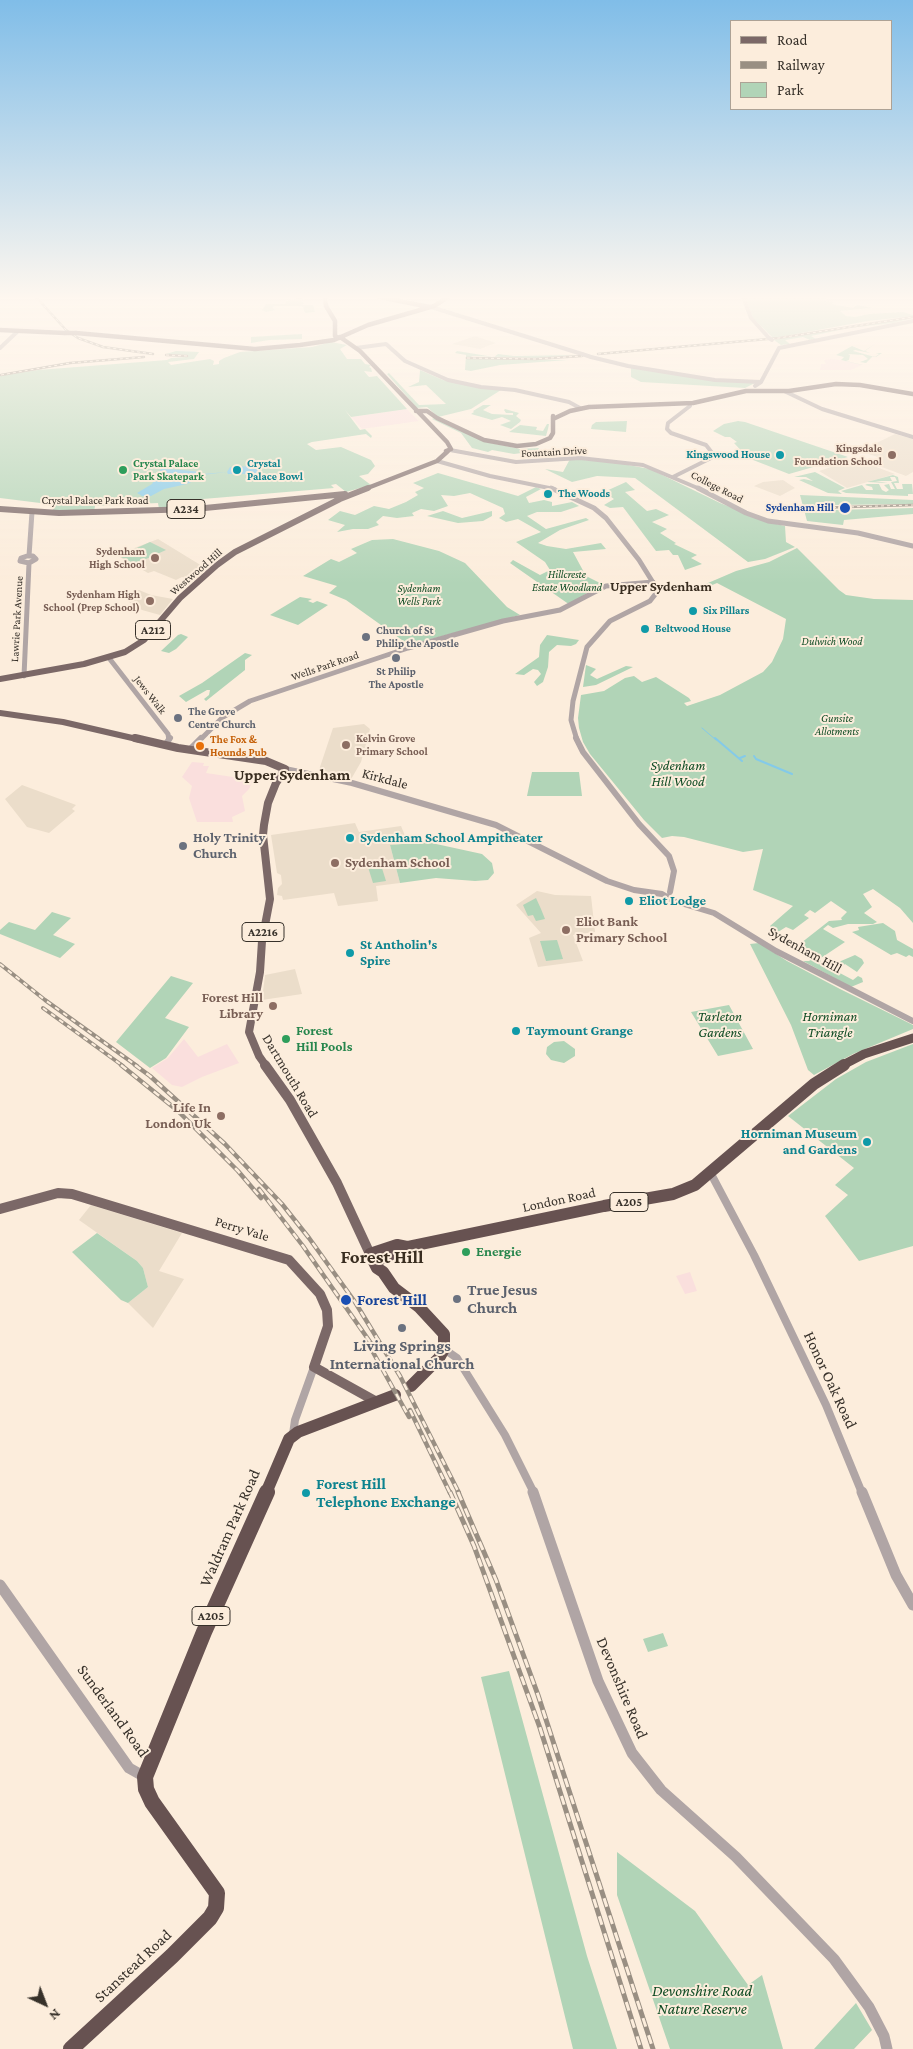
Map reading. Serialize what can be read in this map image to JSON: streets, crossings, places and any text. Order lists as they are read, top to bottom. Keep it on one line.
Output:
{"streets":{"highway":["London Road","A205","Waldram Park Road","Sunderland Road","Stanstead Road"],"main road":["Crystal Palace Park Road","A234","Westwood Hill","A212","Kirkdale","A2216","Dartmouth Road","Perry Vale"],"street":["Fountain Drive","College Road","Lawrie Park Avenue","Wells Park Road","Jews Walk","Sydenham Hill","Honor Oak Road","Devonshire Road"]},"crossings":[["Fountain Drive","College Road"],["Crystal Palace Park Road","Westwood Hill"],["Westwood Hill","Lawrie Park Avenue"],["Westwood Hill","Jews Walk"],["Wells Park Road","Kirkdale"],["Jews Walk","Kirkdale"],["Kirkdale","Sydenham Hill"],["Kirkdale","Dartmouth Road"],["Dartmouth Road","London Road"],["London Road","Honor Oak Road"],["Perry Vale","Waldram Park Road"],["Waldram Park Road","Sunderland Road"],["Sunderland Road","Stanstead Road"]],"districts":["Upper Sydenham","Upper Sydenham","Forest Hill"],"parks":["Hillcreste Estate Woodland","Sydenham Wells Park","Dulwich Wood","Gunsite Allotments","Sydenham Hill Wood","Tarleton Gardens","Horniman Triangle","Devonshire Road Nature Reserve"],"places":["Kingswood House","Kingsdale Foundation School","Crystal Palace Park Skatepark","Crystal Palace Bowl","The Woods","Sydenham Hill","Sydenham High School","Sydenham High School (Prep School)","Six Pillars","Beltwood House","Church of St Philip the Apostle","St Philip The Apostle","The Grove Centre Church","Kelvin Grove Primary School","The Fox & Hounds Pub","Sydenham School Ampitheater","Holy Trinity Church","Sydenham School","Eliot Lodge","Eliot Bank Primary School","St Antholin's Spire","Forest Hill Library","Taymount Grange","Forest Hill Pools","Life In London Uk","Horniman Museum and Gardens","Energie","True Jesus Church","Forest Hill","Living Springs International Church","Forest Hill Telephone Exchange"],"legend":["Road","Railway","Park"],"north":"bottom right"}
